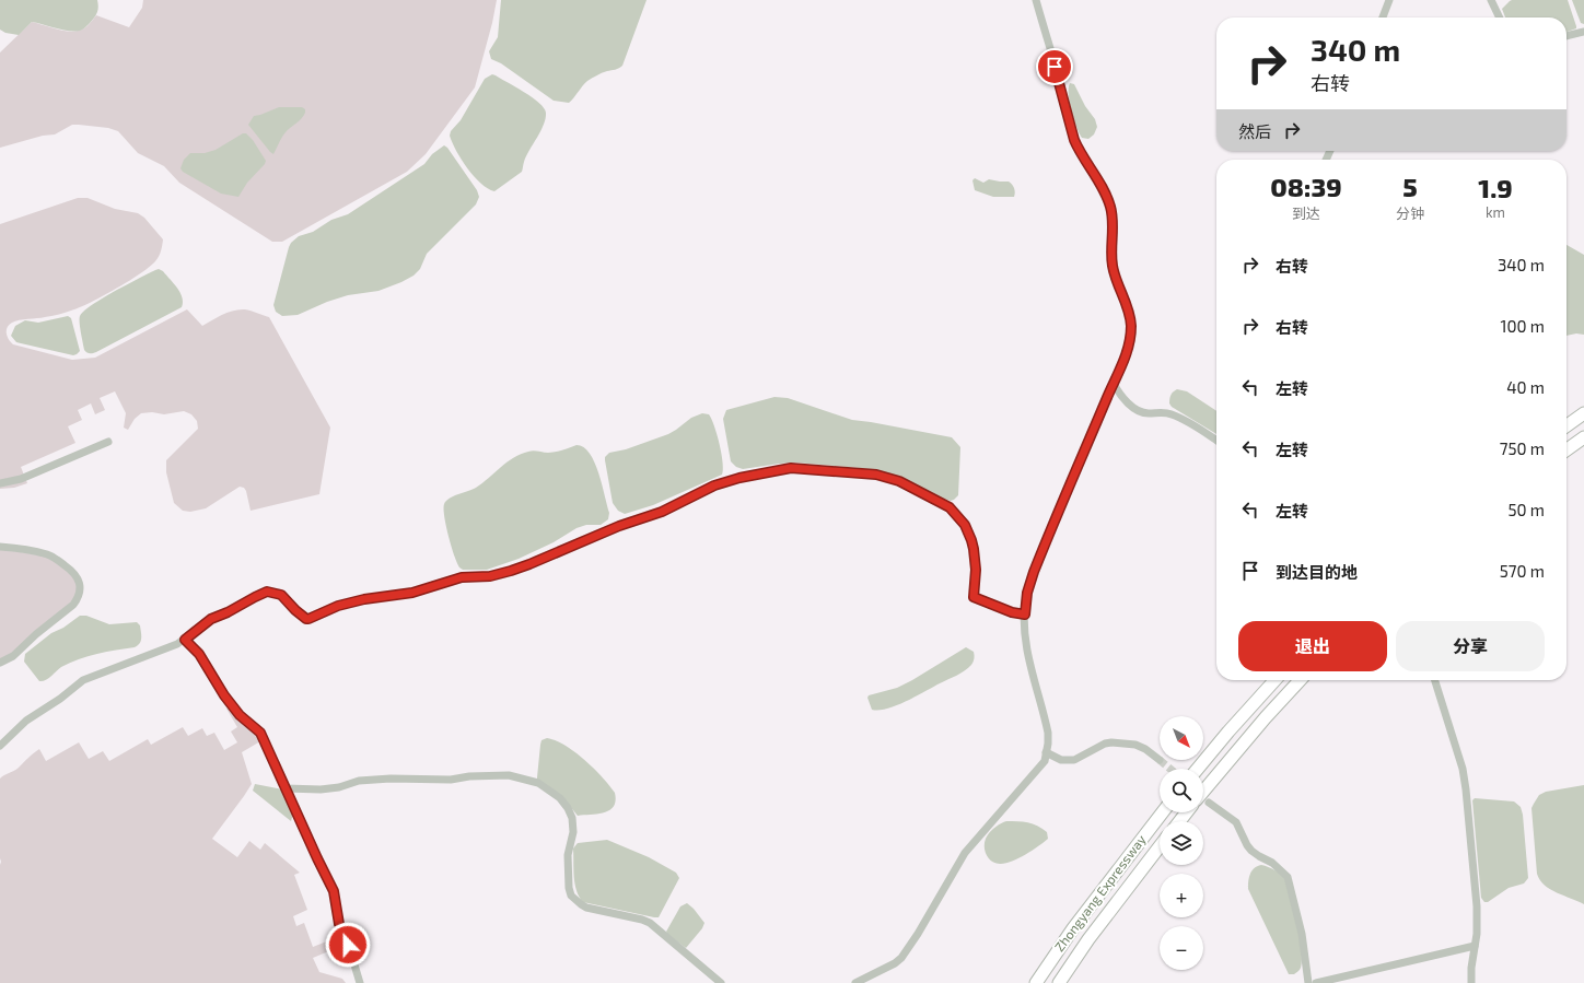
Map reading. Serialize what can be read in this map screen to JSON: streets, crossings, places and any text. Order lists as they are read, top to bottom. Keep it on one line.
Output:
{"streets":{"highway":["Zhongyang Expressway"]},"north":"bottom right","page":{"turn":["340 m","右转"],"then":"然后","eta":["08:39","到达","5","分钟","1.9","km"],"list":[{"name":"右转","value":"340 m"},{"name":"右转","value":"100 m"},{"name":"左转","value":"40 m"},{"name":"左转","value":"750 m"},{"name":"左转","value":"50 m"},{"name":"到达目的地","value":"570 m"}],"buttons":["退出","分享"],"map_buttons":["+","−"]}}
